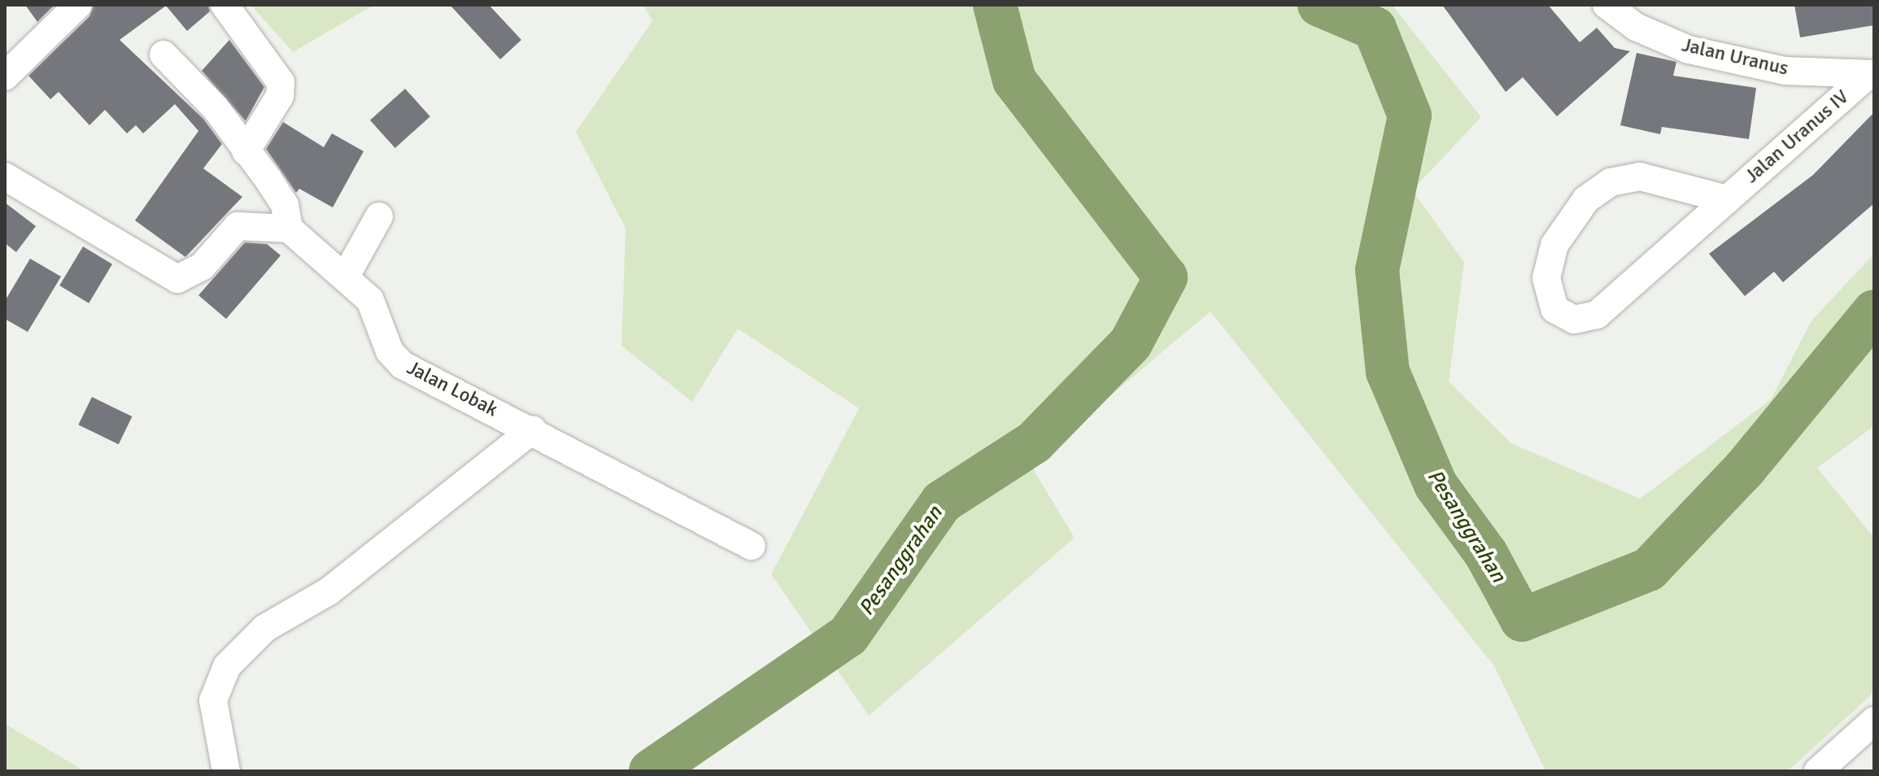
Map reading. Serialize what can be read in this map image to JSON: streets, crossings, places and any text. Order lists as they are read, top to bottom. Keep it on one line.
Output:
{"streets":{"street":["Jalan Uranus","Jalan Uranus IV","Jalan Lobak"]},"crossings":[["Jalan Uranus","Jalan Uranus IV"]],"water":["Pesanggrahan"]}
